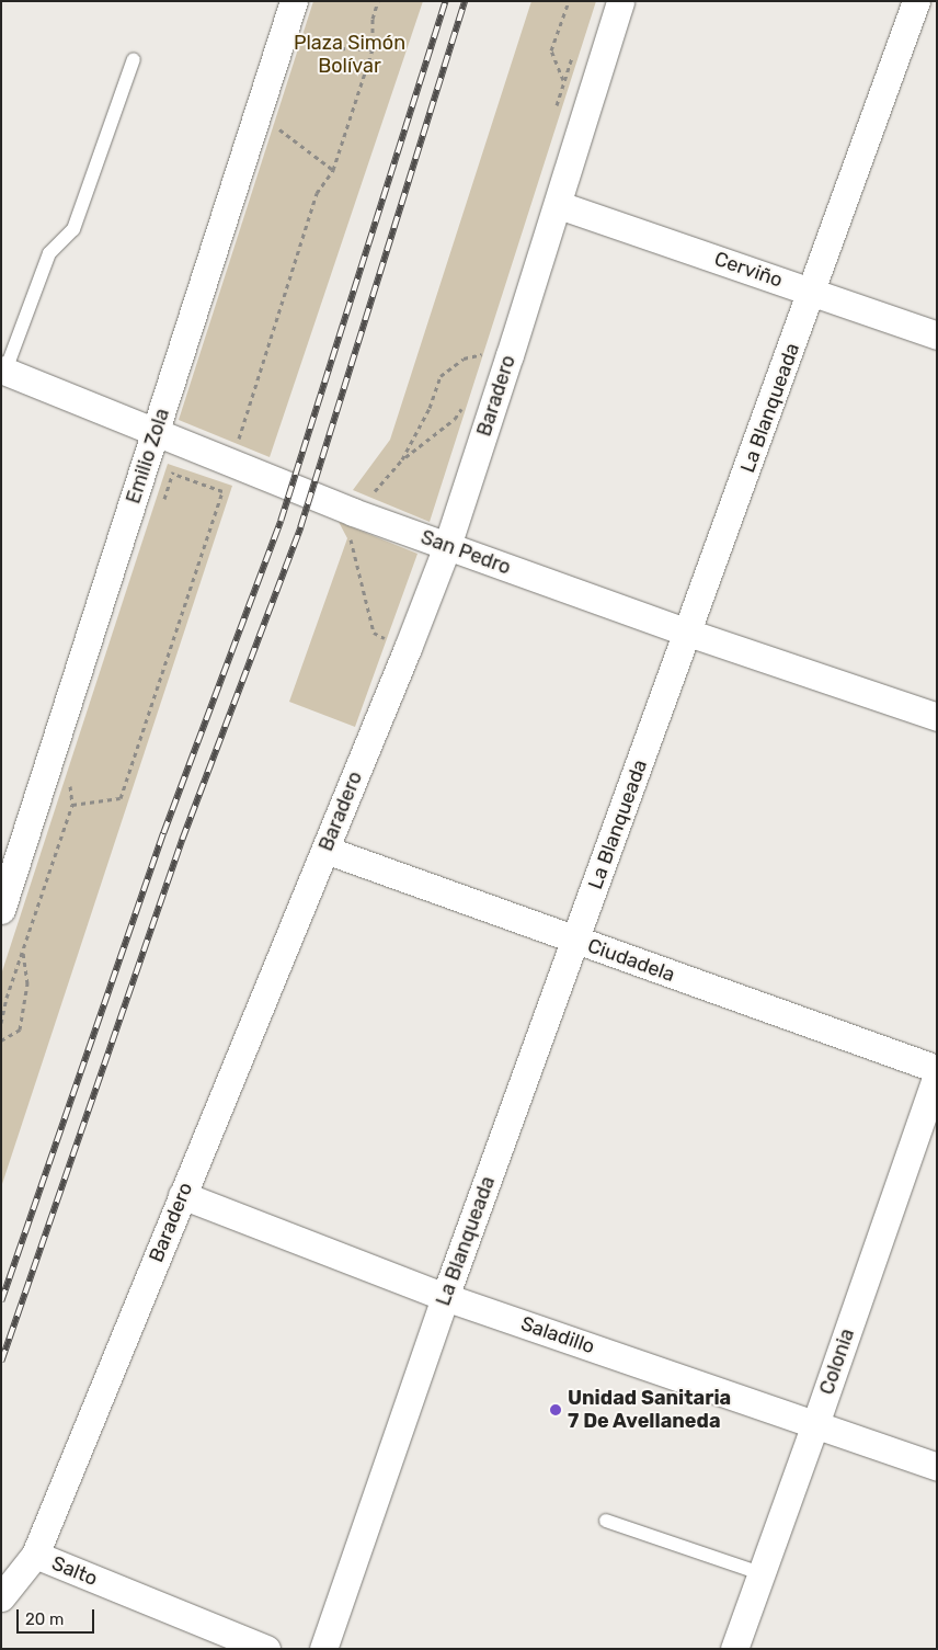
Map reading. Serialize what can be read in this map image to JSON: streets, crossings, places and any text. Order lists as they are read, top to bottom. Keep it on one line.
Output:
{"streets":{"street":["Cerviño","Baradero","La Blanqueada","Emilio Zola","San Pedro","Ciudadela","Saladillo","Colonia","Salto"]},"crossings":[["Cerviño","Baradero"],["Cerviño","La Blanqueada"],["Baradero","San Pedro"],["Baradero","Ciudadela"],["Baradero","Saladillo"],["Baradero","Salto"],["La Blanqueada","San Pedro"],["La Blanqueada","Ciudadela"],["La Blanqueada","Saladillo"],["Emilio Zola","San Pedro"],["Saladillo","Colonia"]],"parks":["Plaza Simón Bolívar"],"places":["Unidad Sanitaria 7 De Avellaneda"],"scale_bar":"20 m"}
